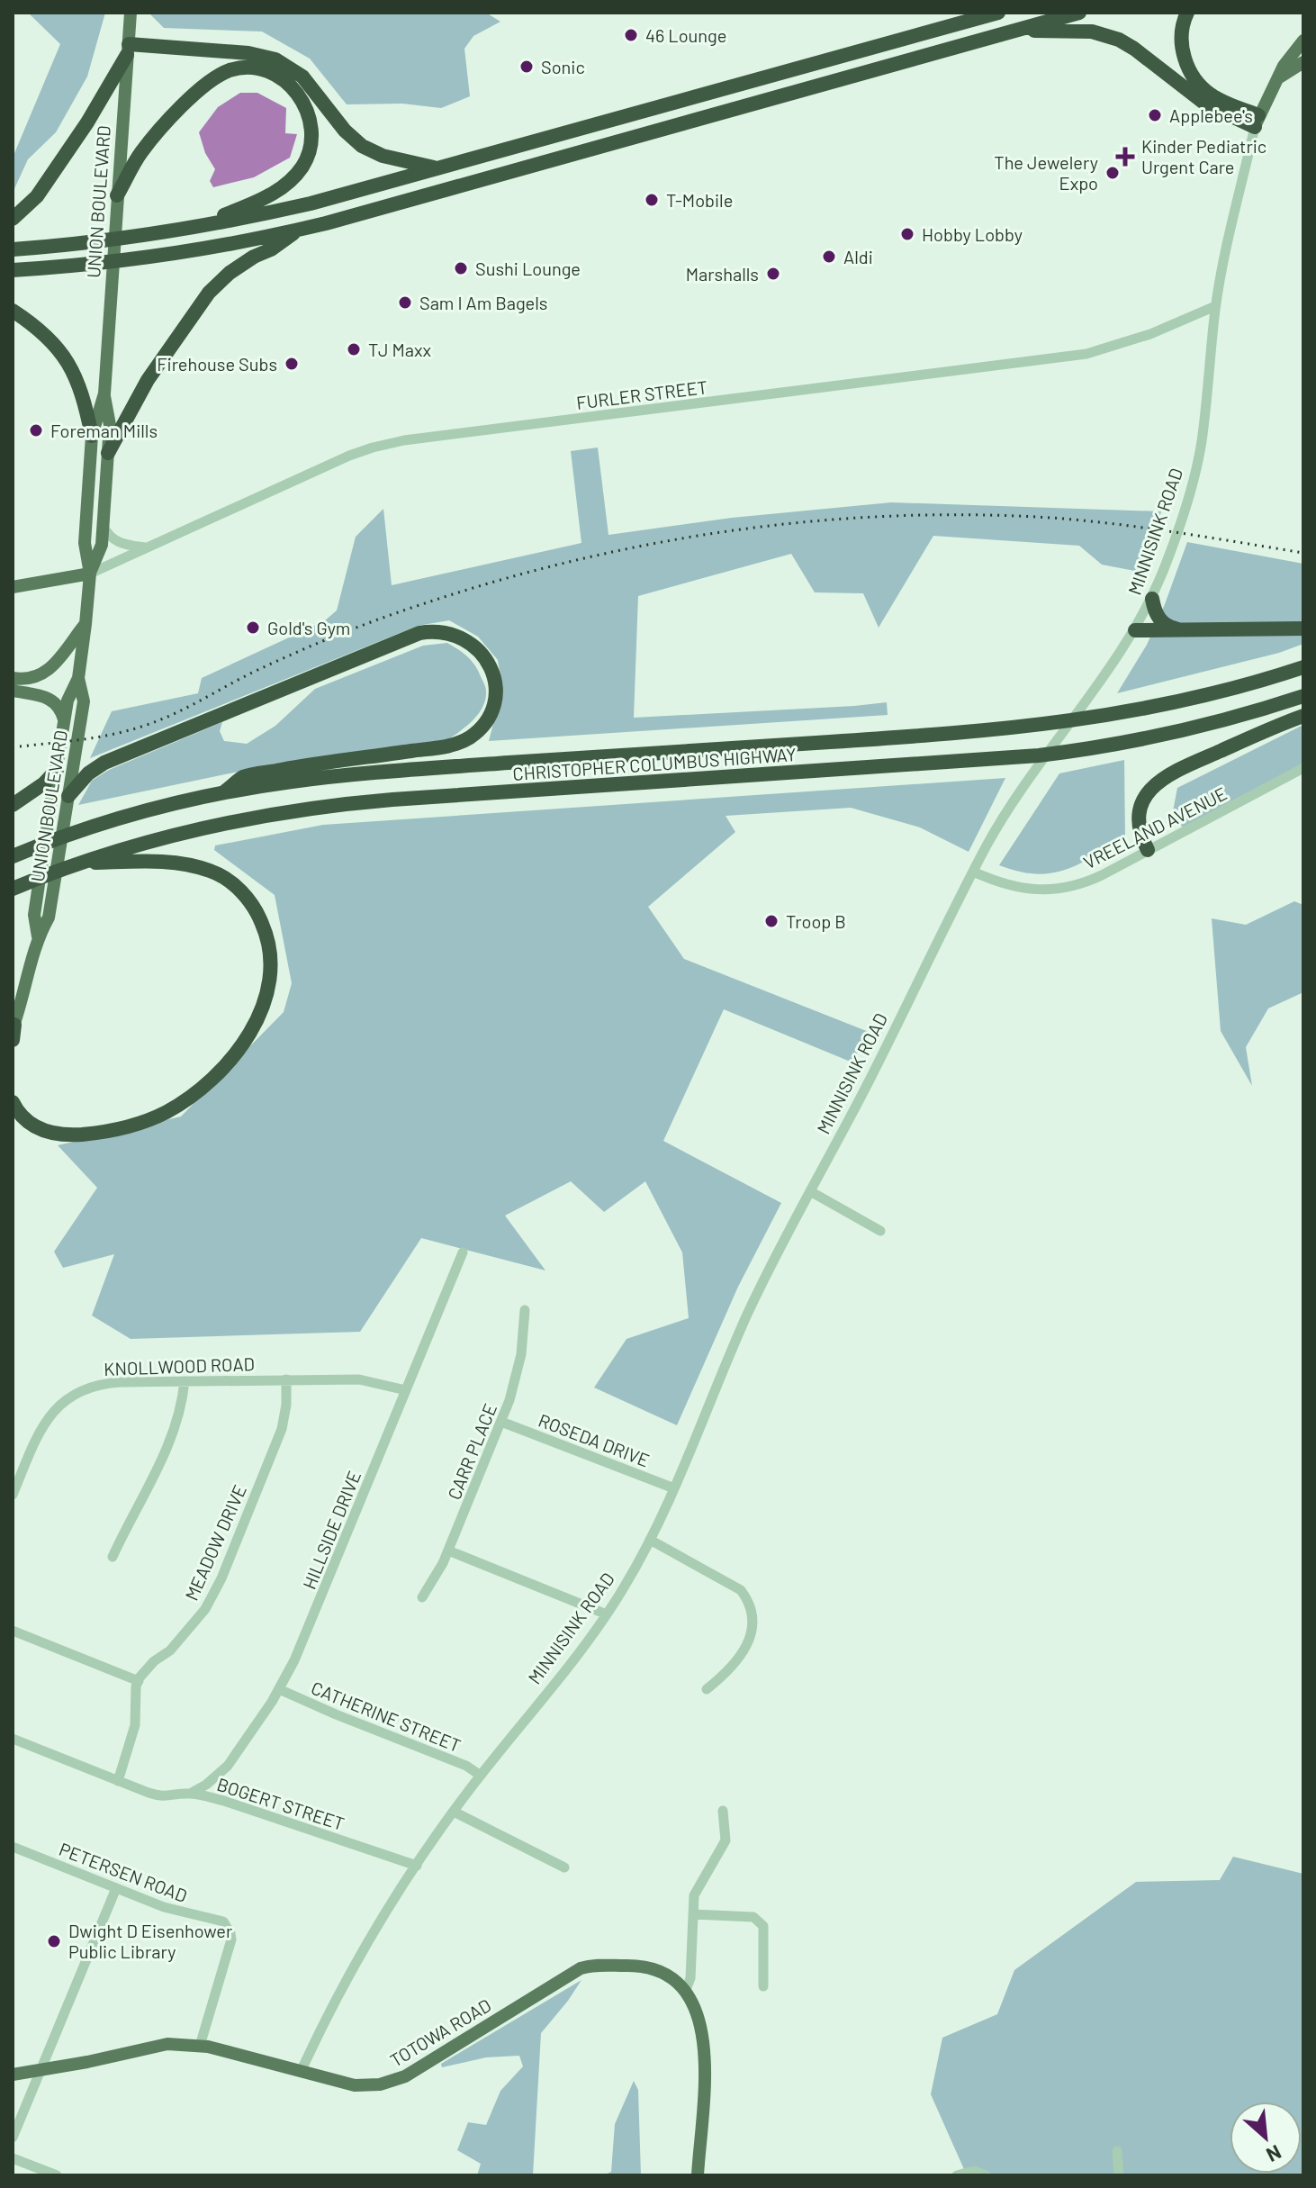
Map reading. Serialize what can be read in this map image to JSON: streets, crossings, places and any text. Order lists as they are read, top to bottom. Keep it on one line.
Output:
{"streets":{"highway":["CHRISTOPHER COLUMBUS HIGHWAY"],"main road":["UNION BOULEVARD","MINNISINK ROAD","TOTOWA ROAD"],"street":["FURLER STREET","VREELAND AVENUE","KNOLLWOOD ROAD","ROSEDA DRIVE","CARR PLACE","HILLSIDE DRIVE","MEADOW DRIVE","CATHERINE STREET","BOGERT STREET","PETERSEN ROAD"]},"crossings":[["UNION BOULEVARD","FURLER STREET"],["FURLER STREET","MINNISINK ROAD"],["MINNISINK ROAD","VREELAND AVENUE"],["MINNISINK ROAD","ROSEDA DRIVE"],["MINNISINK ROAD","CATHERINE STREET"],["MINNISINK ROAD","BOGERT STREET"],["MINNISINK ROAD","TOTOWA ROAD"],["KNOLLWOOD ROAD","HILLSIDE DRIVE"],["KNOLLWOOD ROAD","MEADOW DRIVE"],["ROSEDA DRIVE","CARR PLACE"],["HILLSIDE DRIVE","CATHERINE STREET"],["HILLSIDE DRIVE","BOGERT STREET"],["PETERSEN ROAD","TOTOWA ROAD"]],"places":{"other":["46 Lounge","Sonic","Applebee's","The Jewelery Expo","T-Mobile","Hobby Lobby","Aldi","Sushi Lounge","Marshalls","Sam I Am Bagels","TJ Maxx","Firehouse Subs","Foreman Mills","Gold's Gym","Troop B","Dwight D Eisenhower Public Library"],"health":["Kinder Pediatric Urgent Care"]},"north":"bottom right"}
